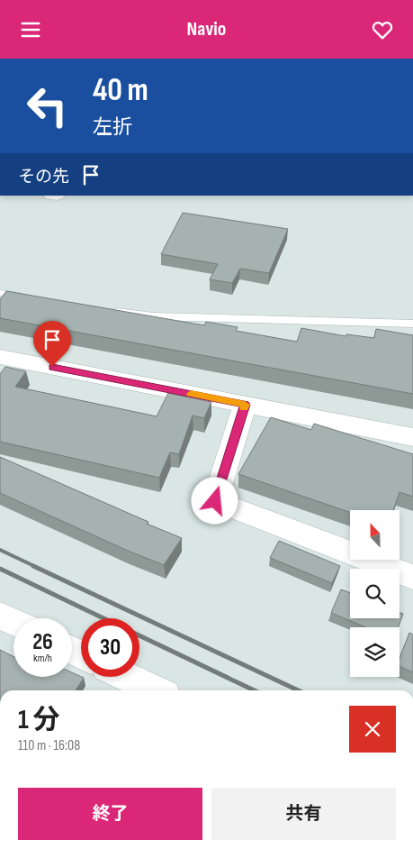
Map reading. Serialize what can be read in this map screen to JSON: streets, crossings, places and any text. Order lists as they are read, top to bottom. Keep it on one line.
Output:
{"north":"top","page":{"header":"Navio","turn":["40 m","左折"],"then":"その先","speed":"26 km/h","limit":"30","heading":["1 分","110 m · 16:08"],"buttons":["終了","共有"]}}
